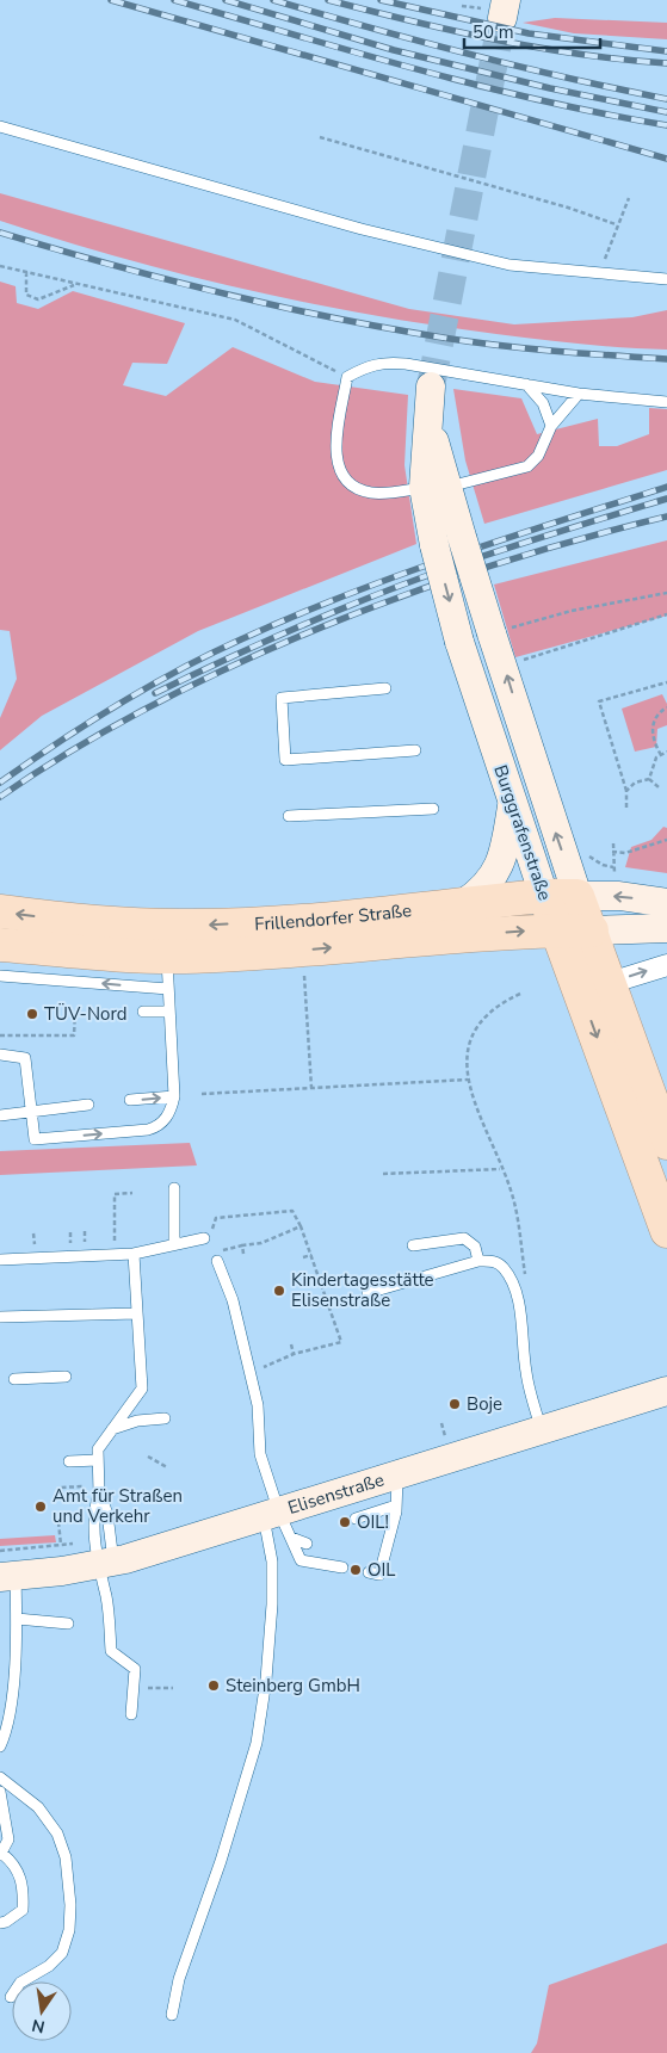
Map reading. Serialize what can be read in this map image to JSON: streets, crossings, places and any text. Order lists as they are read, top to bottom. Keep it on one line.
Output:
{"streets":{"main road":["Burggrafenstraße","Frillendorfer Straße","Elisenstraße"]},"crossings":[["Burggrafenstraße","Frillendorfer Straße"]],"places":["TÜV-Nord","Kindertagesstätte Elisenstraße","Boje","Amt für Straßen und Verkehr","OIL!","OIL","Steinberg GmbH"],"scale_bar":"50 m","north":"bottom"}
